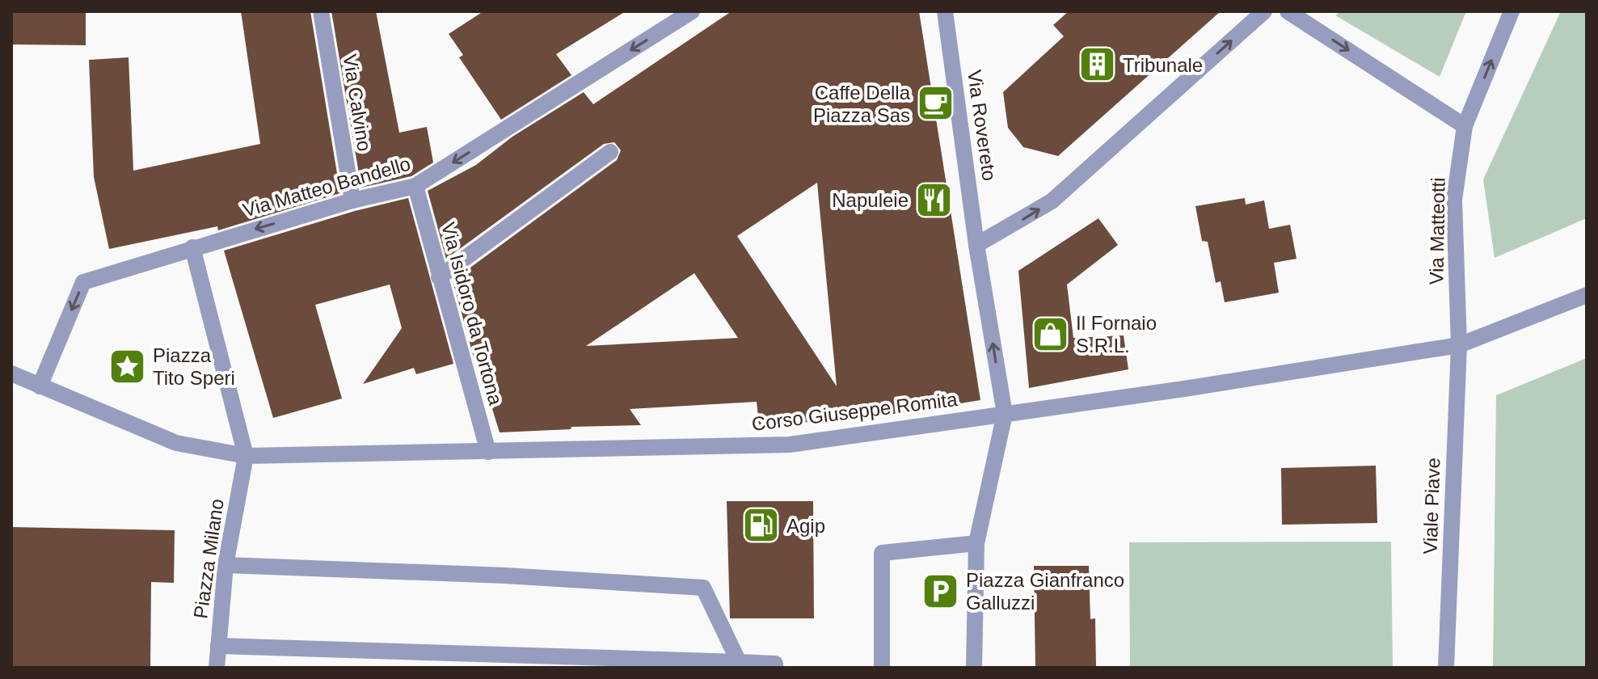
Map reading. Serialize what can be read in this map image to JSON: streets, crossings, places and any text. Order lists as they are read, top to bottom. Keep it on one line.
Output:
{"streets":{"street":["Via Calvino","Via Rovereto","Via Matteo Bandello","Via Matteotti","Via Isidoro da Tortona","Corso Giuseppe Romita","Viale Piave","Piazza Milano"]},"crossings":[["Via Calvino","Via Matteo Bandello"],["Via Rovereto","Corso Giuseppe Romita"],["Via Matteo Bandello","Via Isidoro da Tortona"],["Via Matteo Bandello","Corso Giuseppe Romita"],["Via Matteotti","Corso Giuseppe Romita"],["Via Matteotti","Viale Piave"],["Via Isidoro da Tortona","Corso Giuseppe Romita"],["Corso Giuseppe Romita","Viale Piave"],["Corso Giuseppe Romita","Piazza Milano"]],"one_way":["Via Rovereto","Via Matteo Bandello","Via Matteotti"],"places":{"building":["Tribunale"],"cafe":["Caffe Della Piazza Sas"],"restaurant":["Napuleie"],"shop":["Il Fornaio S.R.L."],"place":["Piazza Tito Speri"],"fuel station":["Agip"],"parking":["Piazza Gianfranco Galluzzi"]}}
